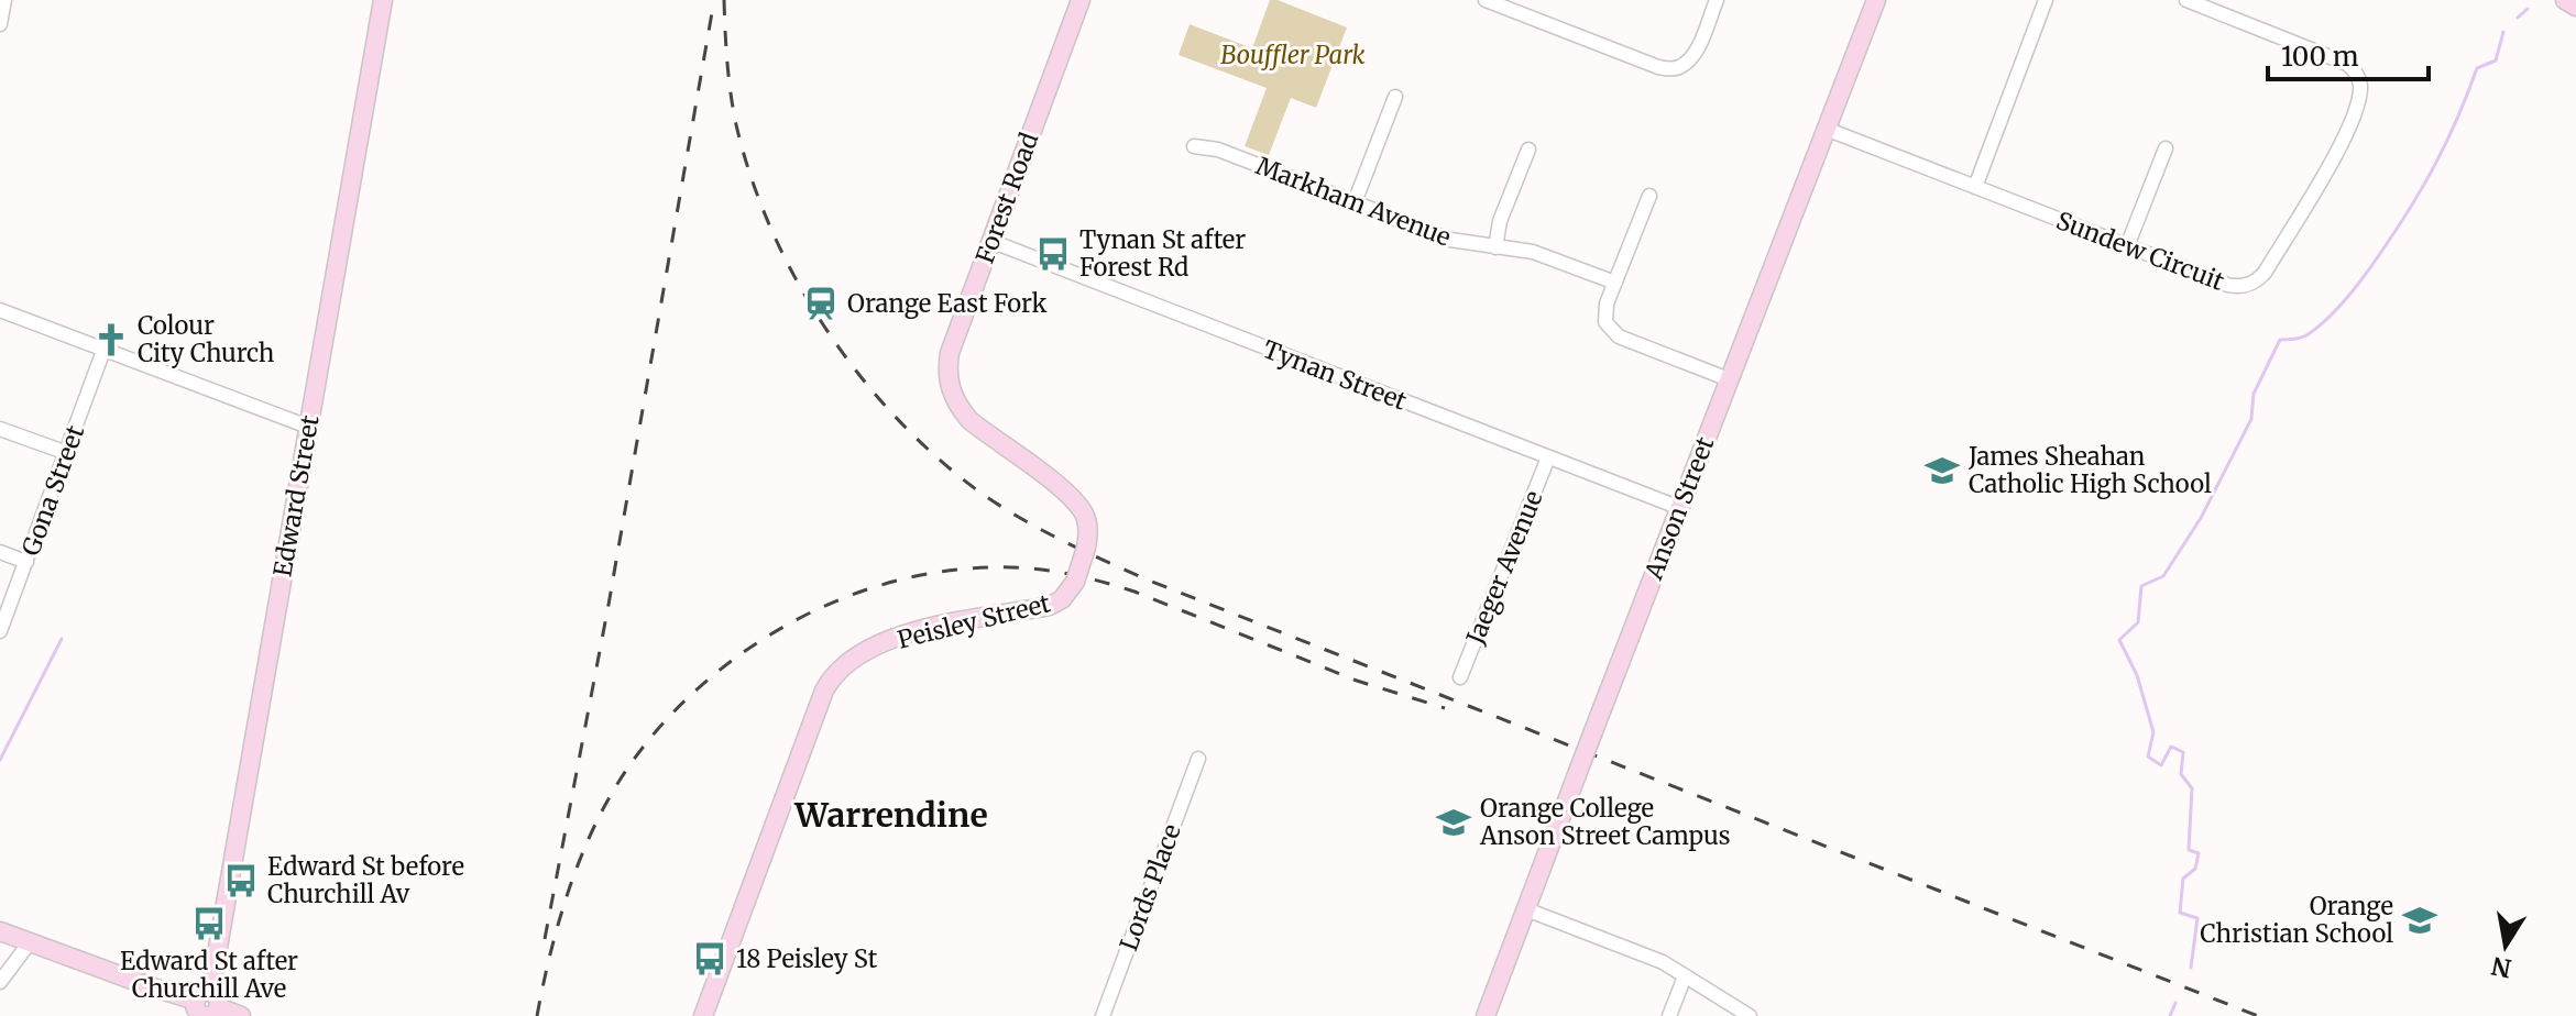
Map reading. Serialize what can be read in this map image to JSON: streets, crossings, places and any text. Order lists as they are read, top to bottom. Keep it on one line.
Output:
{"streets":{"street":["Forest Road","Markham Avenue","Sundew Circuit","Tynan Street","Gona Street","Edward Street","Anson Street","Jaeger Avenue","Peisley Street","Lords Place"]},"crossings":[["Forest Road","Tynan Street"],["Forest Road","Peisley Street"],["Sundew Circuit","Anson Street"],["Tynan Street","Anson Street"],["Tynan Street","Jaeger Avenue"]],"districts":["Warrendine"],"parks":["Bouffler Park"],"places":{"bus stop":["Tynan St after Forest Rd","Edward St before Churchill Av","Edward St after Churchill Ave","18 Peisley St"],"station":["Orange East Fork"],"church":["Colour City Church"],"school or university":["James Sheahan Catholic High School","Orange College Anson Street Campus","Orange Christian School"]},"scale_bar":"100 m","north":"bottom"}
